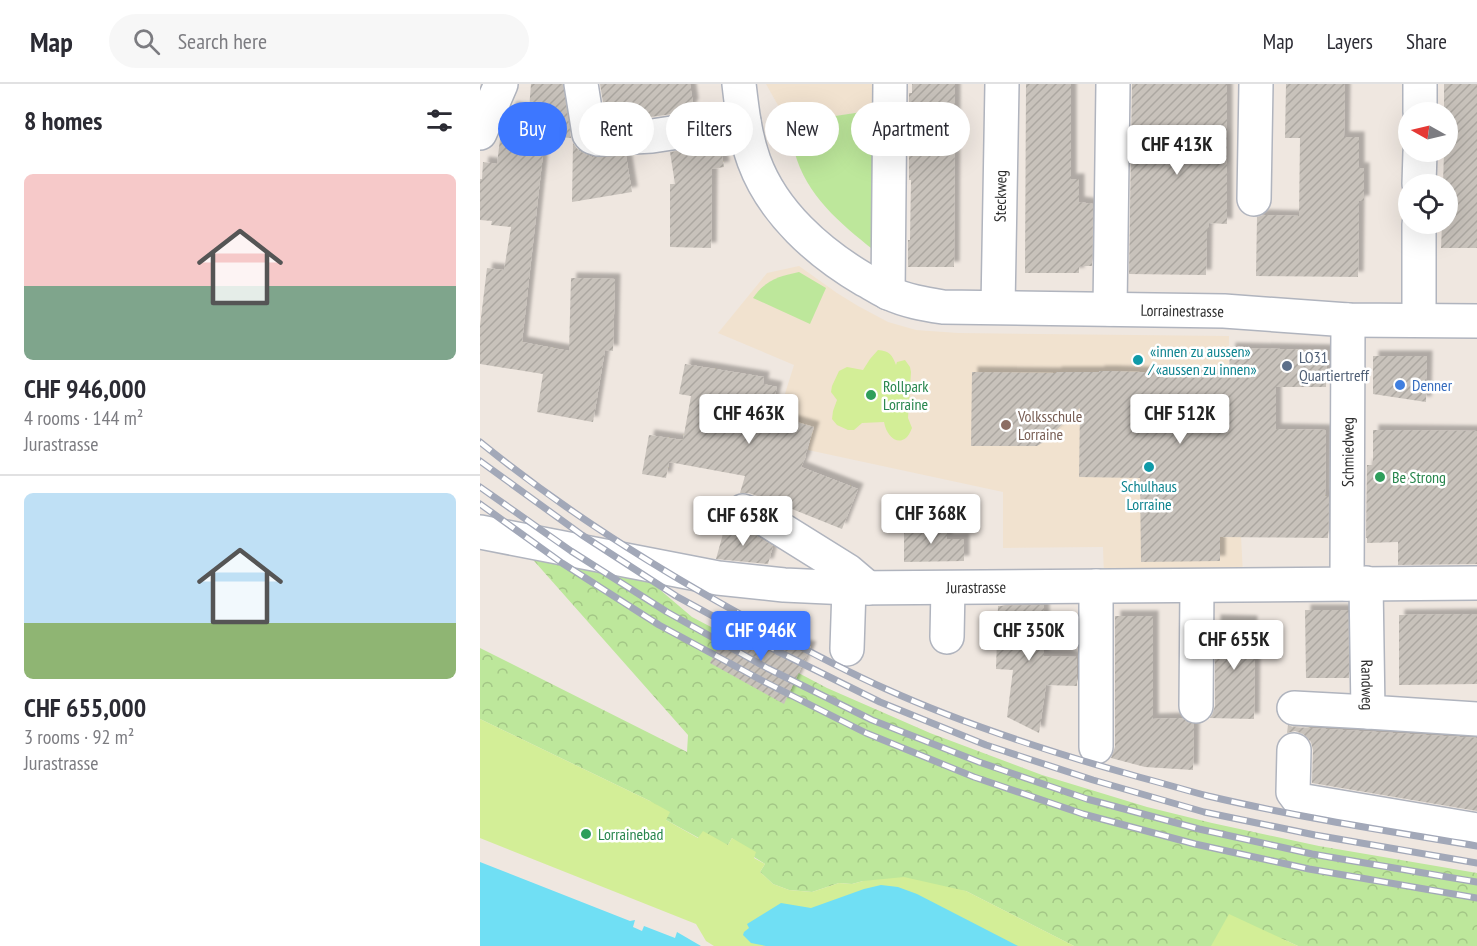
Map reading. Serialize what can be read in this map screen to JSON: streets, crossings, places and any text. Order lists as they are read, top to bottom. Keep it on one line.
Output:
{"streets":{"street":["Steckweg","Lorrainestrasse","Schmiedweg","Jurastrasse","Randweg"]},"crossings":[["Steckweg","Lorrainestrasse"],["Lorrainestrasse","Schmiedweg"],["Schmiedweg","Jurastrasse"],["Schmiedweg","Randweg"],["Jurastrasse","Randweg"]],"places":["«innen zu aussen» ⁄ «aussen zu innen»","LO31 Quartiertreff","Denner","Rollpark Lorraine","Volksschule Lorraine","Schulhaus Lorraine","Be Strong","Lorrainebad"],"north":"left","page":{"header":"Map","search":"Search here","nav":["Map","Layers","Share"],"heading":"8 homes","chip":["Buy","Rent","Filters","New","Apartment"],"price":["CHF 413K","CHF 463K","CHF 512K","CHF 368K","CHF 658K","CHF 946K","CHF 350K","CHF 655K"],"list":[{"name":"CHF 946,000","note":"4 rooms · 144 m² · Jurastrasse"},{"name":"CHF 655,000","note":"3 rooms · 92 m² · Jurastrasse"}]}}
